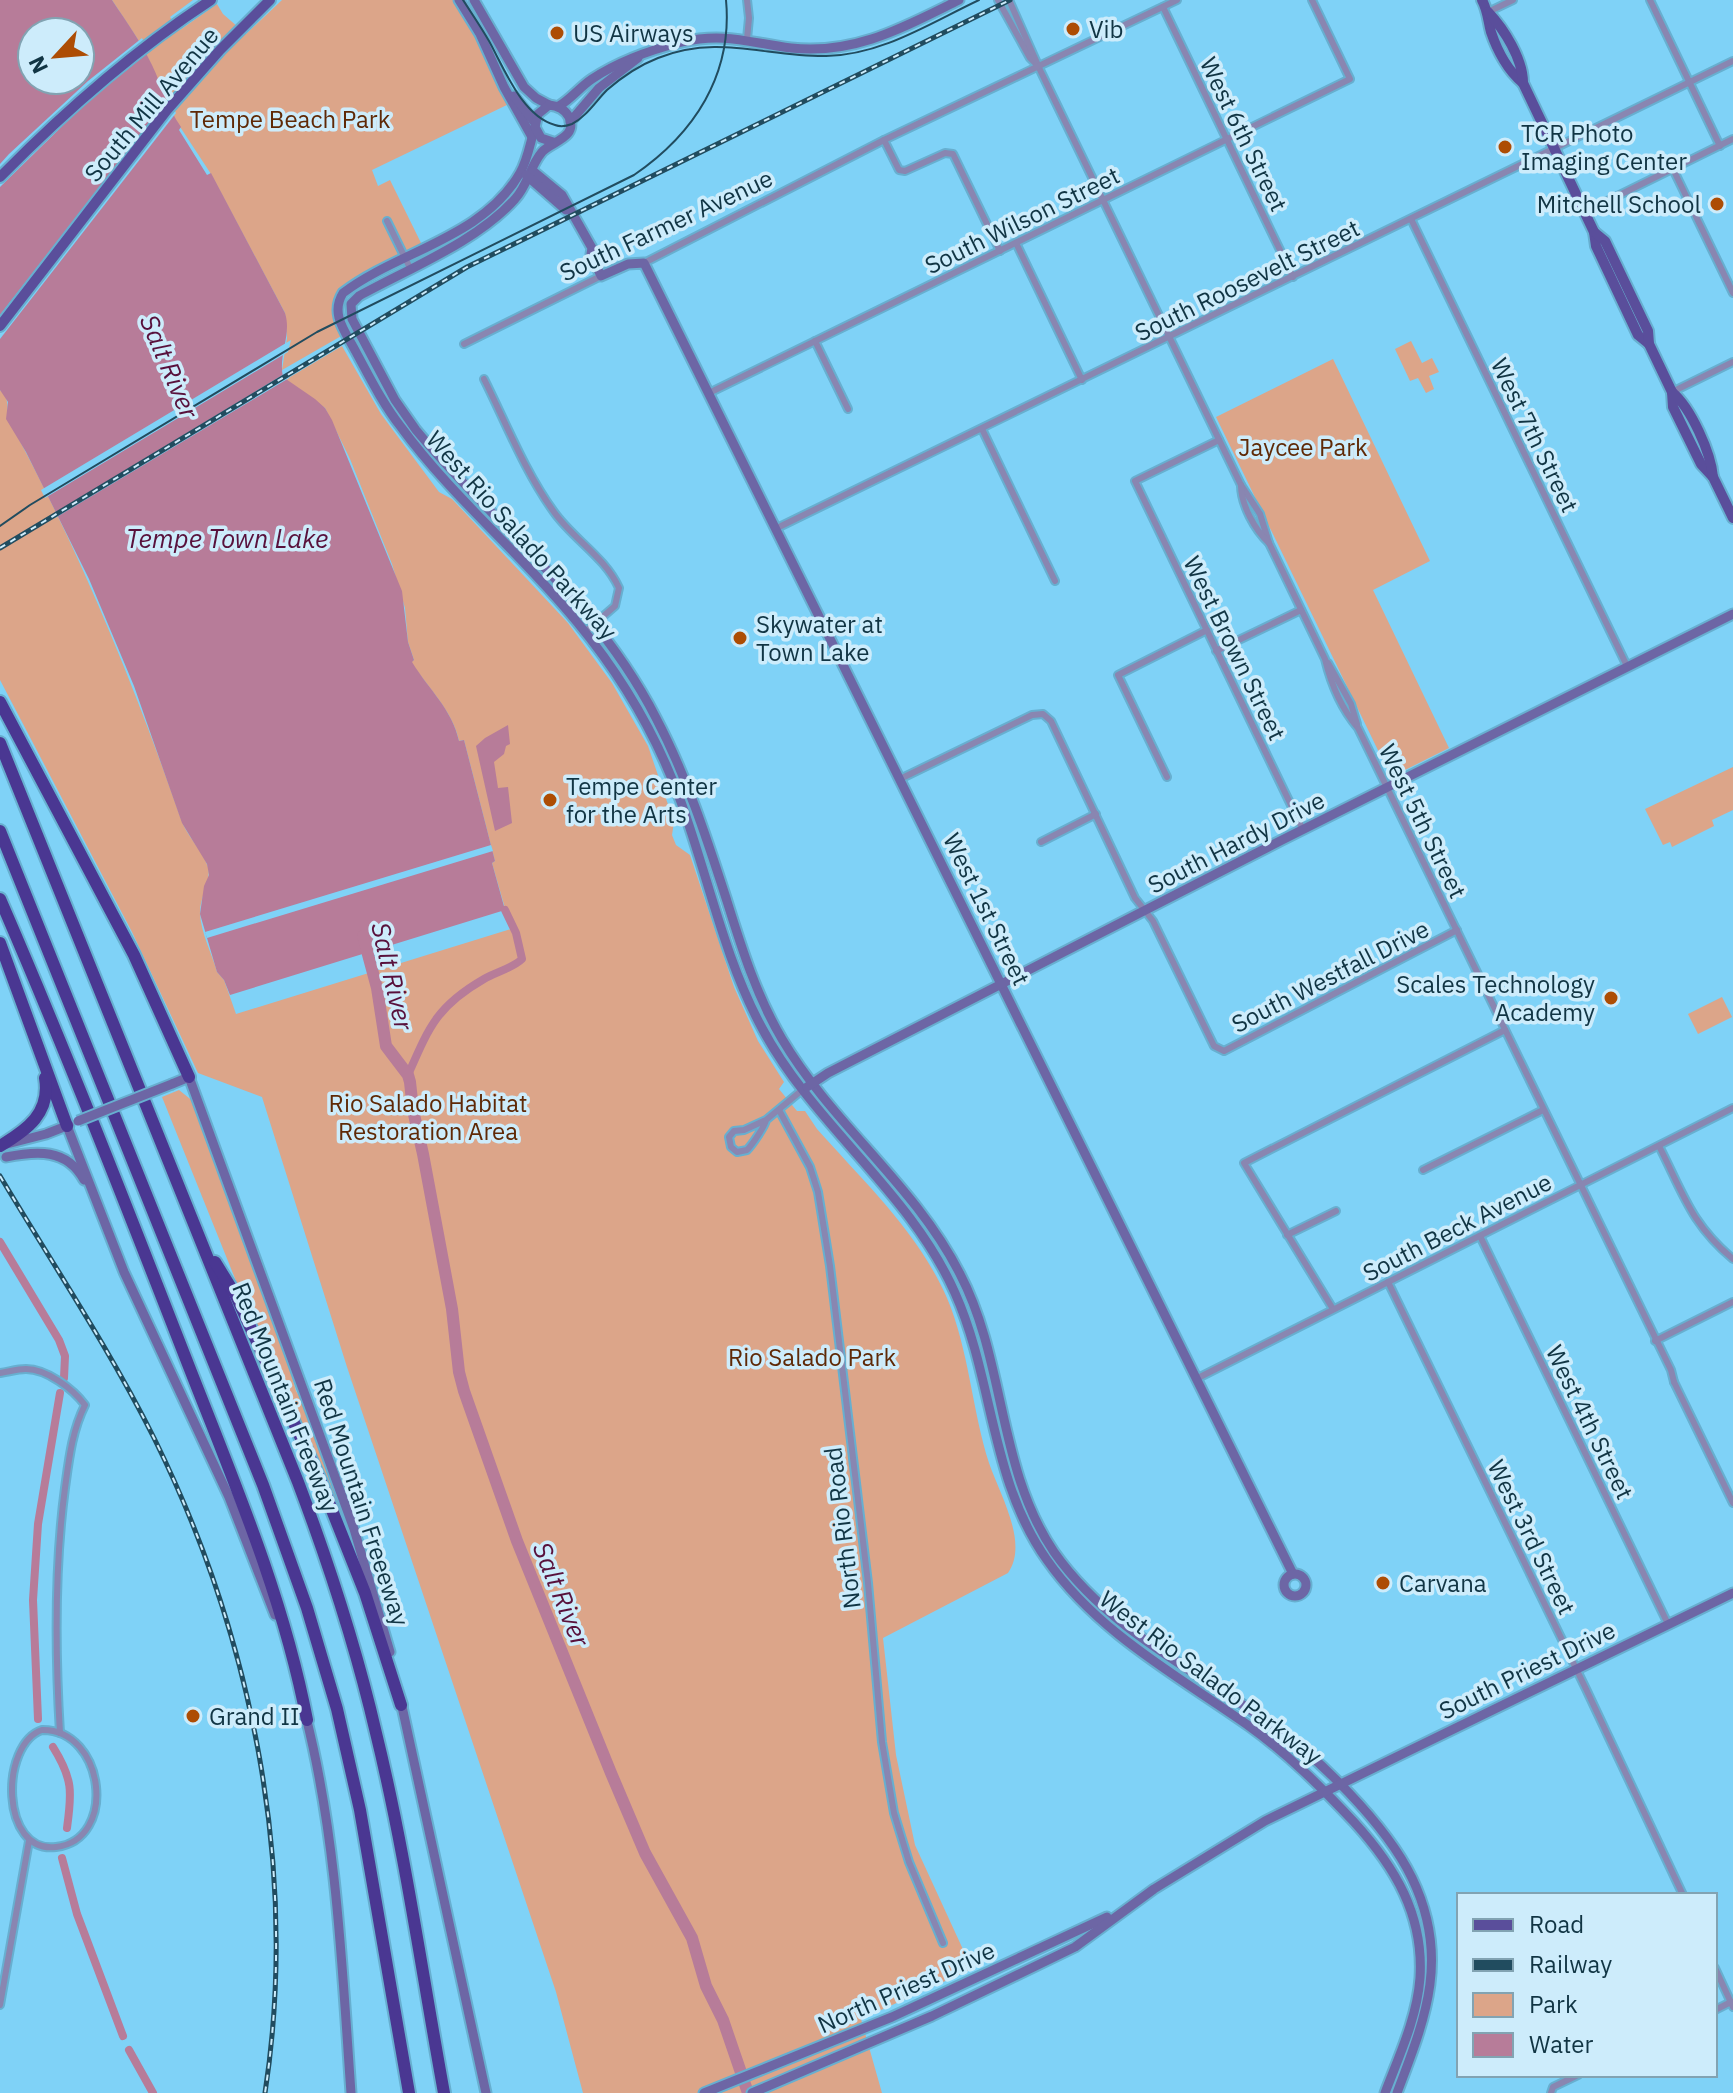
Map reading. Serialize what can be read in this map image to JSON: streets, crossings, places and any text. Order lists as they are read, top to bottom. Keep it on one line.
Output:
{"streets":{"highway":["Red Mountain Freeway"],"main road":["South Mill Avenue","South Farmer Avenue","West Rio Salado Parkway","South Hardy Drive","West 1st Street","Red Mountain Freeeway","South Priest Drive","North Priest Drive"],"street":["West 6th Street","South Wilson Street","South Roosevelt Street","West 7th Street","West Brown Street","West 5th Street","South Westfall Drive","South Beck Avenue","West 4th Street","North Rio Road","West 3rd Street"]},"crossings":[["West 6th Street","South Wilson Street"],["West 6th Street","South Farmer Avenue"],["West 6th Street","South Roosevelt Street"],["South Wilson Street","West 5th Street"],["South Wilson Street","West 1st Street"],["South Farmer Avenue","West 5th Street"],["South Farmer Avenue","West 1st Street"],["South Roosevelt Street","West 7th Street"],["South Roosevelt Street","West 5th Street"],["South Roosevelt Street","West 1st Street"],["West 7th Street","South Hardy Drive"],["West Rio Salado Parkway","South Hardy Drive"],["West Rio Salado Parkway","South Priest Drive"],["West Rio Salado Parkway","North Priest Drive"],["West Brown Street","West 5th Street"],["West Brown Street","South Hardy Drive"],["West 5th Street","South Hardy Drive"],["West 5th Street","South Westfall Drive"],["West 5th Street","South Beck Avenue"],["South Hardy Drive","West 1st Street"],["South Hardy Drive","South Westfall Drive"],["South Hardy Drive","North Rio Road"],["West 1st Street","South Beck Avenue"],["South Beck Avenue","West 4th Street"],["South Beck Avenue","West 3rd Street"],["West 4th Street","South Priest Drive"],["West 3rd Street","South Priest Drive"],["South Priest Drive","North Priest Drive"]],"water":["Salt River","Tempe Town Lake"],"parks":["Tempe Beach Park","Jaycee Park","Rio Salado Habitat Restoration Area","Rio Salado Park"],"places":["Vib","US Airways","TCR Photo Imaging Center","Mitchell School","Skywater at Town Lake","Tempe Center for the Arts","Scales Technology Academy","Carvana","Grand II"],"legend":["Road","Railway","Park","Water"],"north":"bottom left"}
